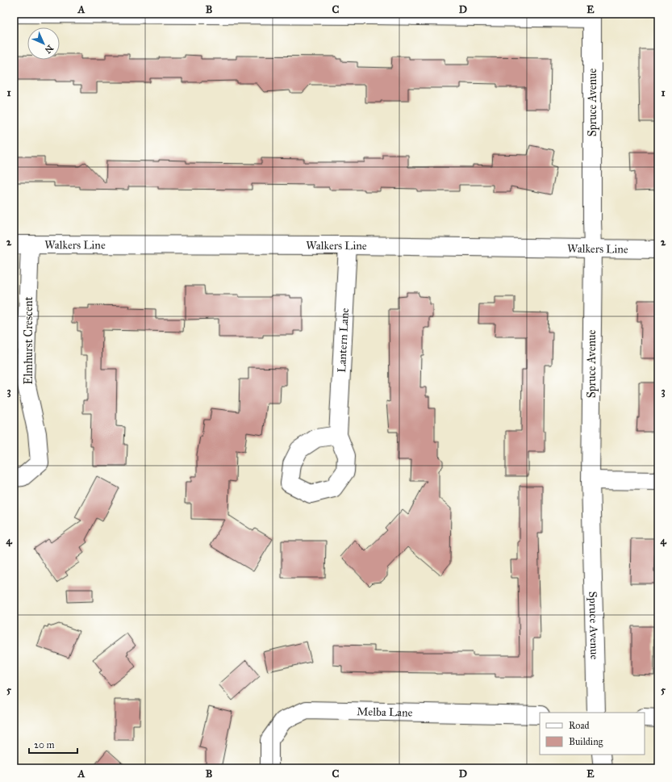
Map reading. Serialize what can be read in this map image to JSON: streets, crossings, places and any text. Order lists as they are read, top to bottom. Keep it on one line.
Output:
{"streets":{"street":["Spruce Avenue","Walkers Line","Elmhurst Crescent","Lantern Lane","Melba Lane"]},"crossings":[["Spruce Avenue","Walkers Line"],["Walkers Line","Elmhurst Crescent"],["Walkers Line","Lantern Lane"]],"legend":["Road","Building"],"scale_bar":"20 m","north":"bottom right","grid":{"columns":["A","B","C","D","E"],"rows":["1","2","3","4","5"]}}
